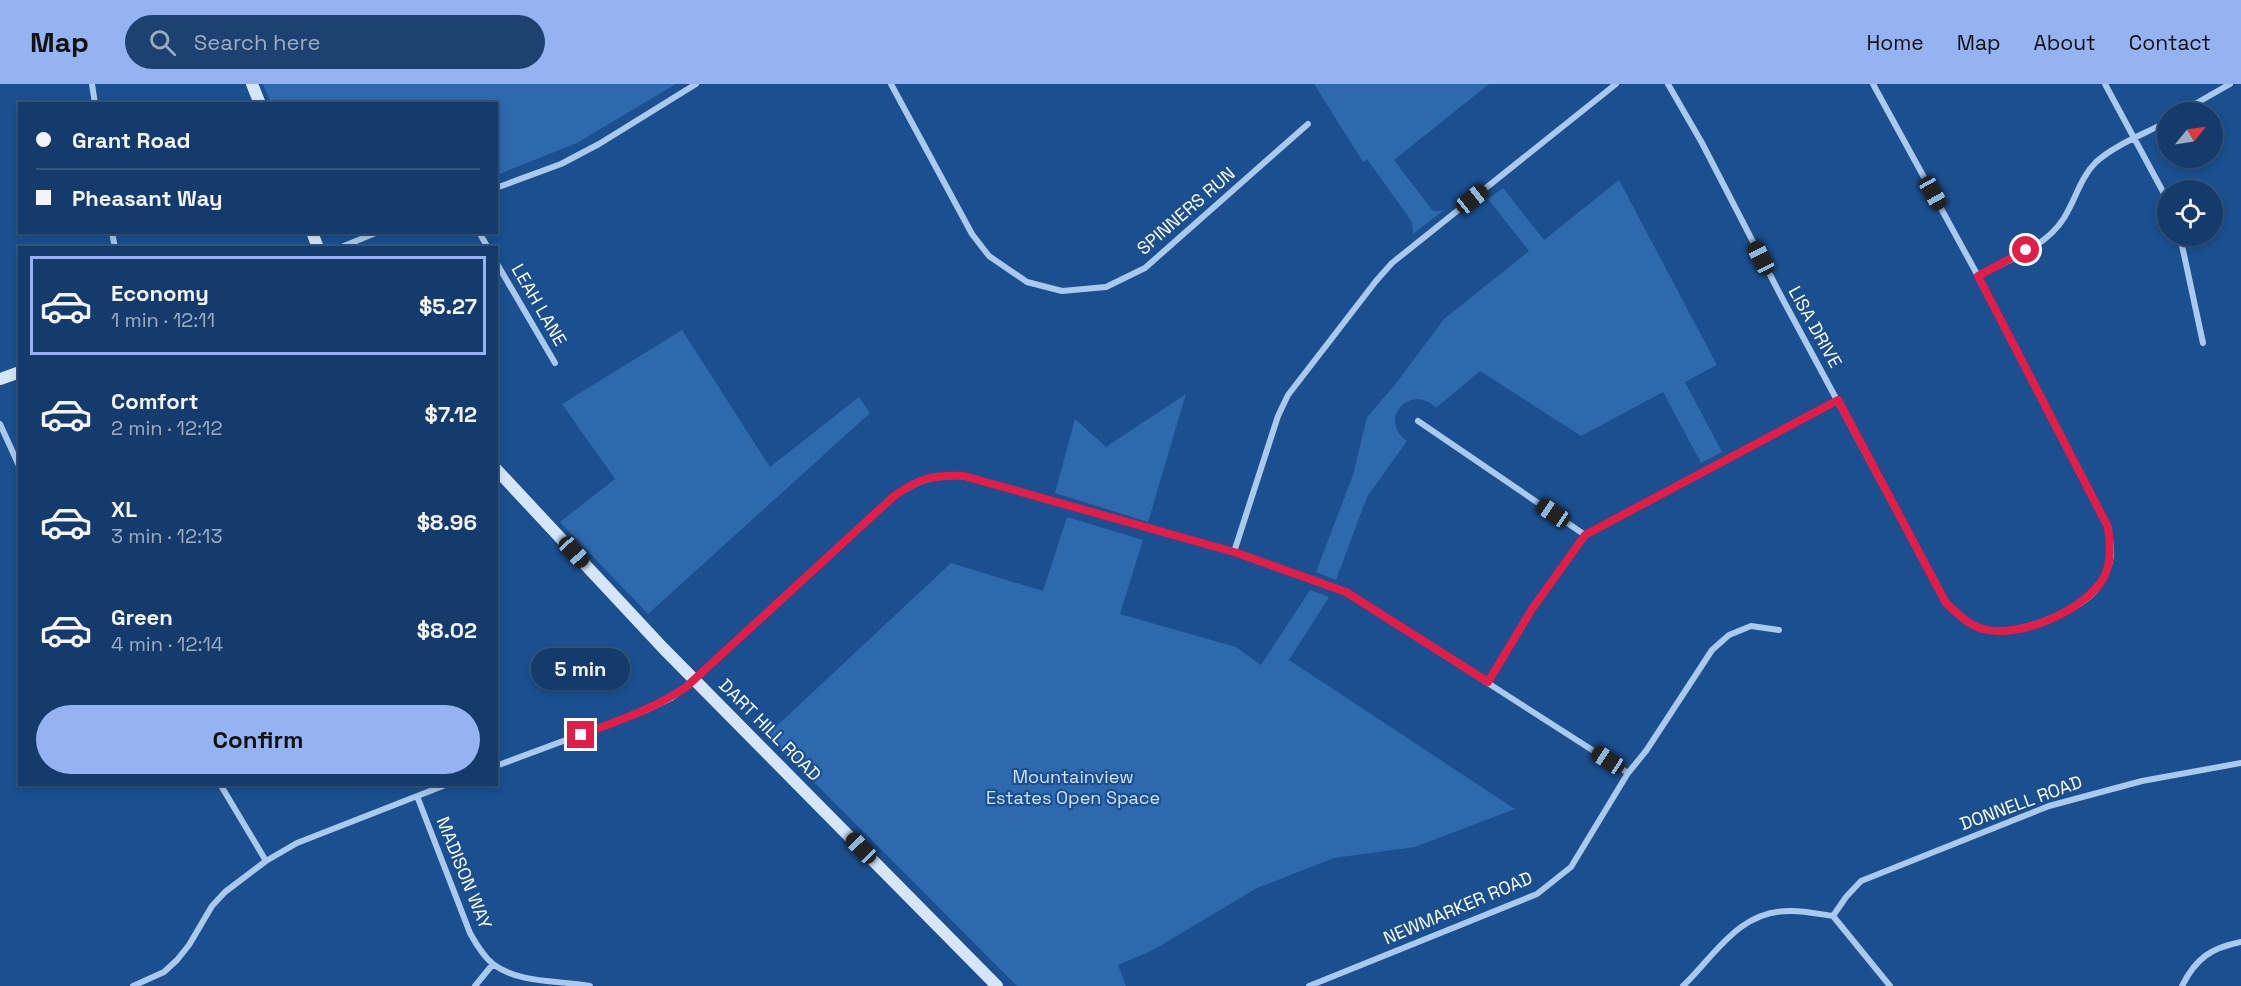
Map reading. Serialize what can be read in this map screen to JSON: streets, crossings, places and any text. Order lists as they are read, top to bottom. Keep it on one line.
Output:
{"streets":{"main road":["DART HILL ROAD"],"street":["SPINNERS RUN","LEAH LANE","LISA DRIVE","DONNELL ROAD","MADISON WAY","NEWMARKER ROAD"]},"parks":["Mountainview Estates Open Space"],"north":"top right","page":{"header":"Map","search":"Search here","nav":["Home","Map","About","Contact"],"banner":["Grant Road","Pheasant Way"],"list":[{"name":"Economy","note":"1 min · 12:11","value":"$5.27"},{"name":"Comfort","note":"2 min · 12:12","value":"$7.12"},{"name":"XL","note":"3 min · 12:13","value":"$8.96"},{"name":"Green","note":"4 min · 12:14","value":"$8.02"}],"bubble":"5 min","buttons":"Confirm"}}
